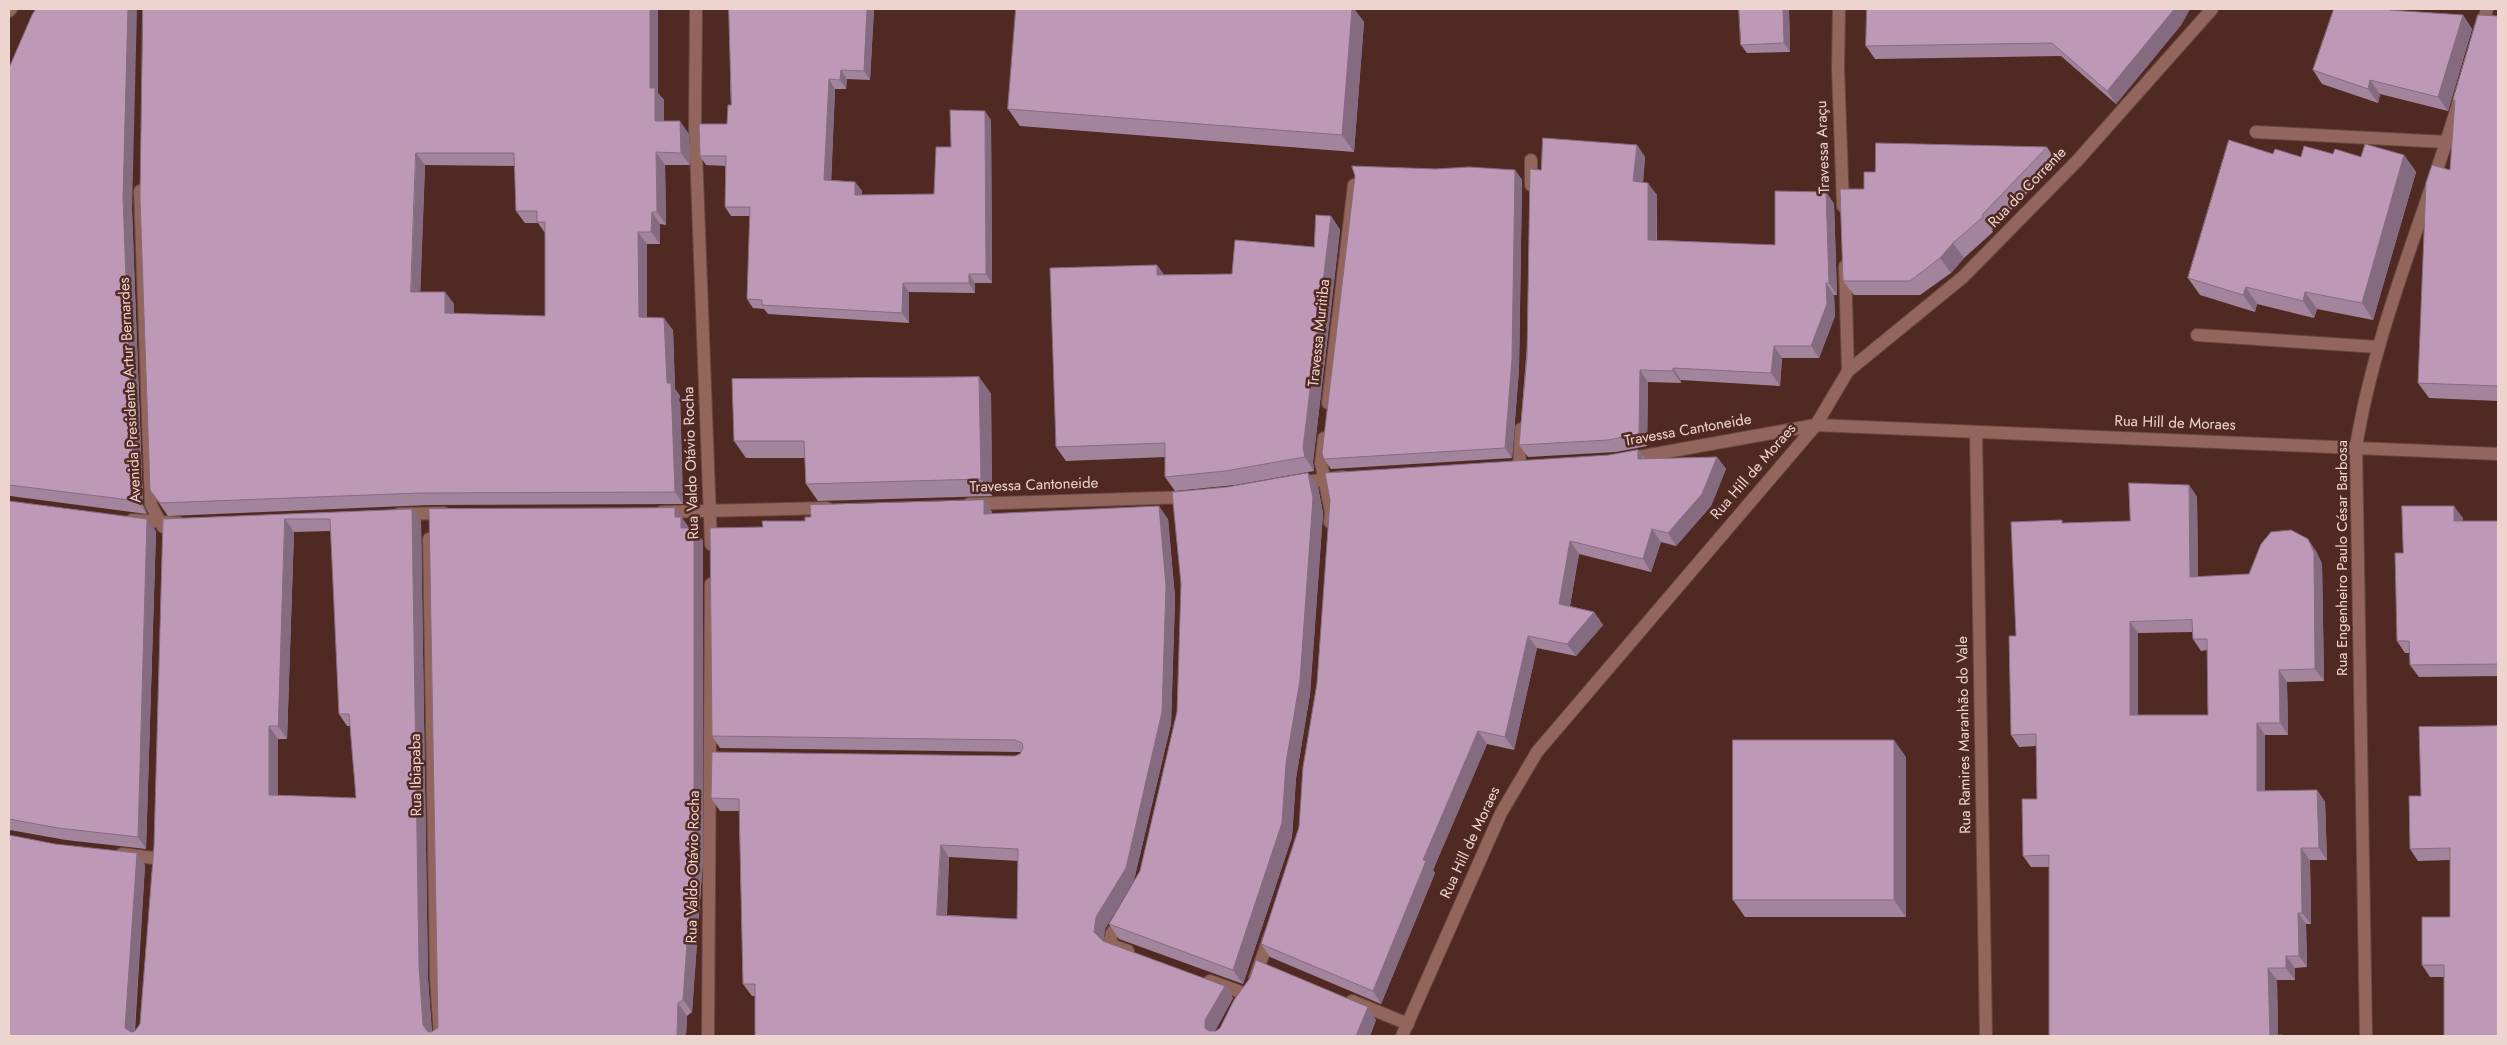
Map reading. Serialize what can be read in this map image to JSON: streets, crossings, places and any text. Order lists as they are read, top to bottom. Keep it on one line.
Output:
{"streets":{"street":["Travessa Araçu","Rua do Corrente","Travessa Muritiba","Avenida Presidente Artur Bernardes","Rua Hill de Moraes","Travessa Cantoneide","Rua Valdo Otávio Rocha","Rua Engenheiro Paulo César Barbosa","Rua Ramires Maranhão do Vale","Rua Ibiapaba"]},"crossings":[["Rua Hill de Moraes","Travessa Cantoneide"],["Rua Hill de Moraes","Rua Engenheiro Paulo César Barbosa"],["Rua Hill de Moraes","Rua Ramires Maranhão do Vale"]]}
